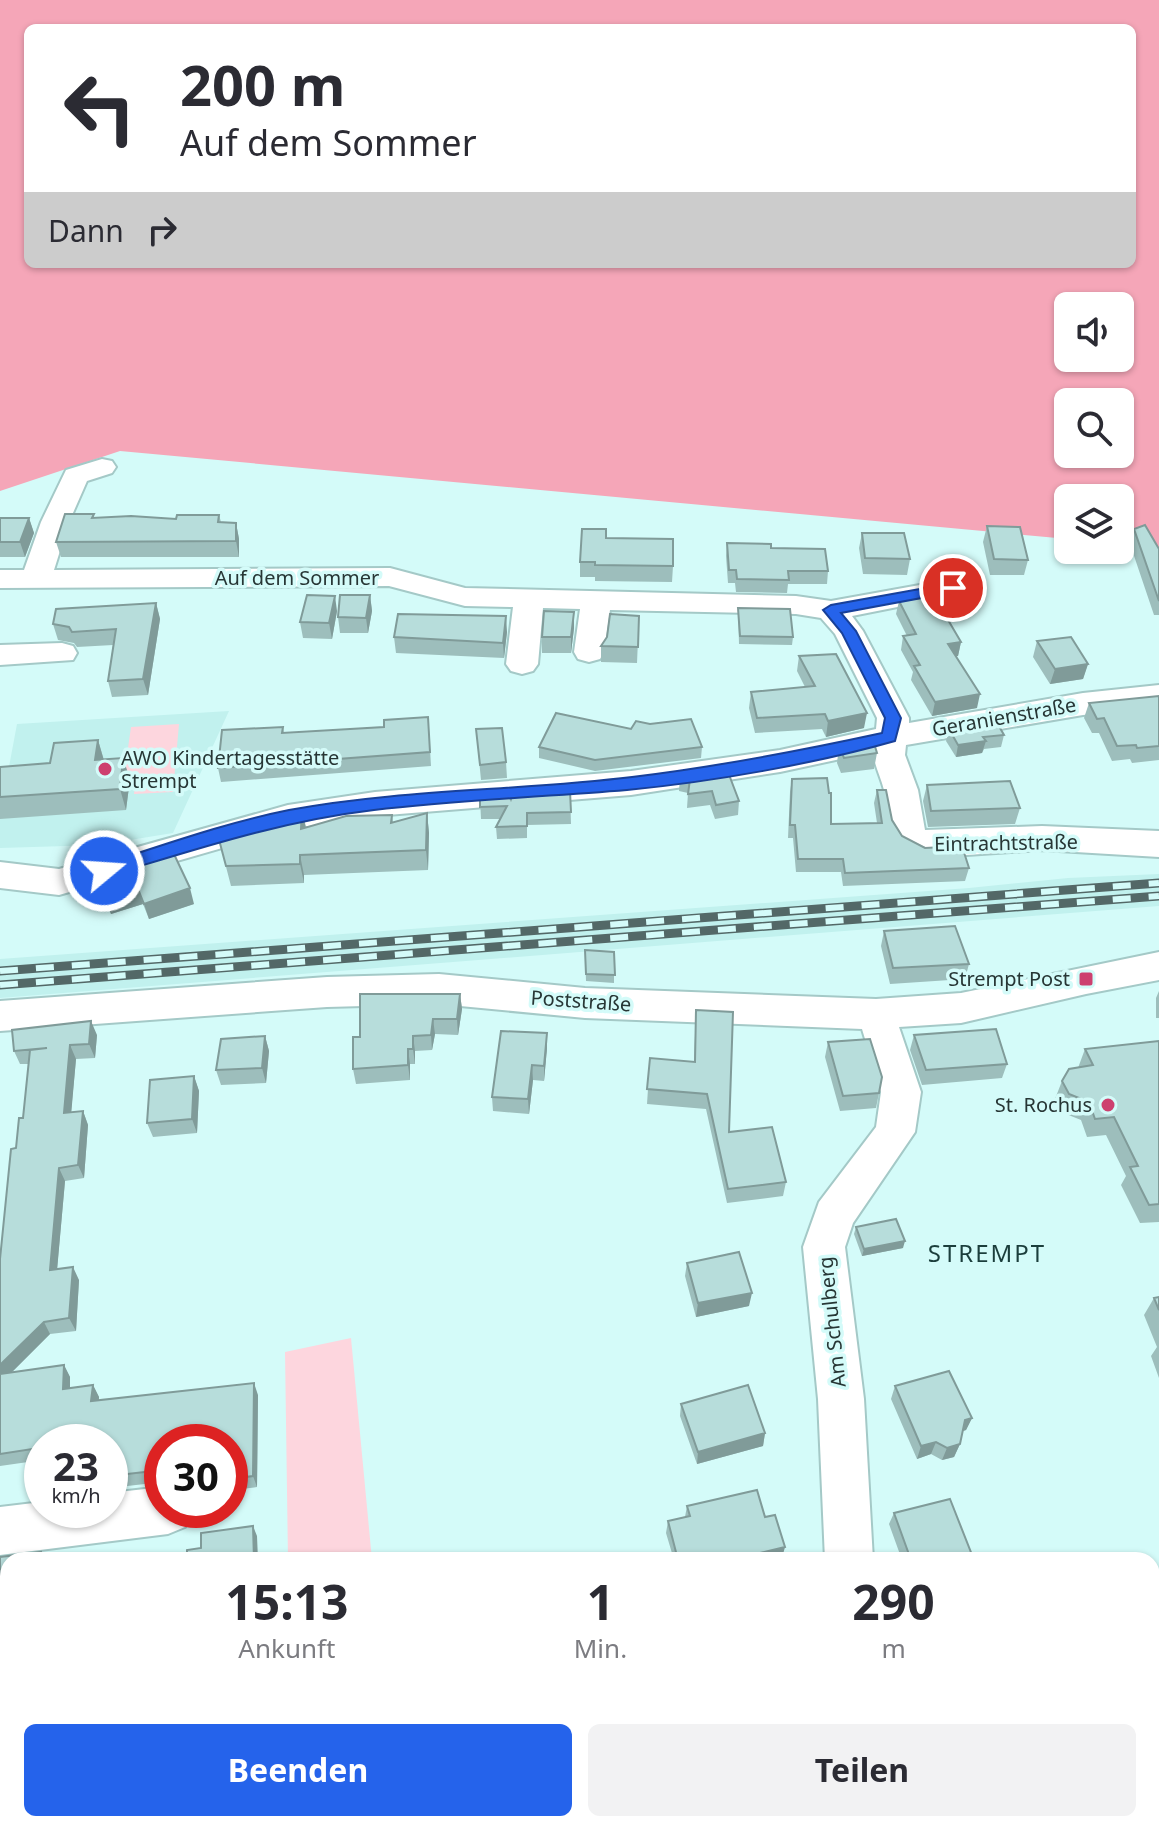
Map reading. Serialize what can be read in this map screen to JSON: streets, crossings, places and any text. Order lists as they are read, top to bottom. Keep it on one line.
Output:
{"streets":{"street":["Auf dem Sommer","Geranienstraße","Eintrachtstraße","Poststraße","Am Schulberg"]},"crossings":[["Geranienstraße","Eintrachtstraße"],["Poststraße","Am Schulberg"]],"districts":["STREMPT"],"places":{"other":["AWO Kindertagesstätte Strempt","St. Rochus"],"transit":["Strempt Post"]},"page":{"turn":["200 m","Auf dem Sommer"],"then":"Dann","speed":"23 km/h","limit":"30","eta":["15:13","Ankunft","1","Min.","290","m"],"buttons":["Beenden","Teilen"]}}
